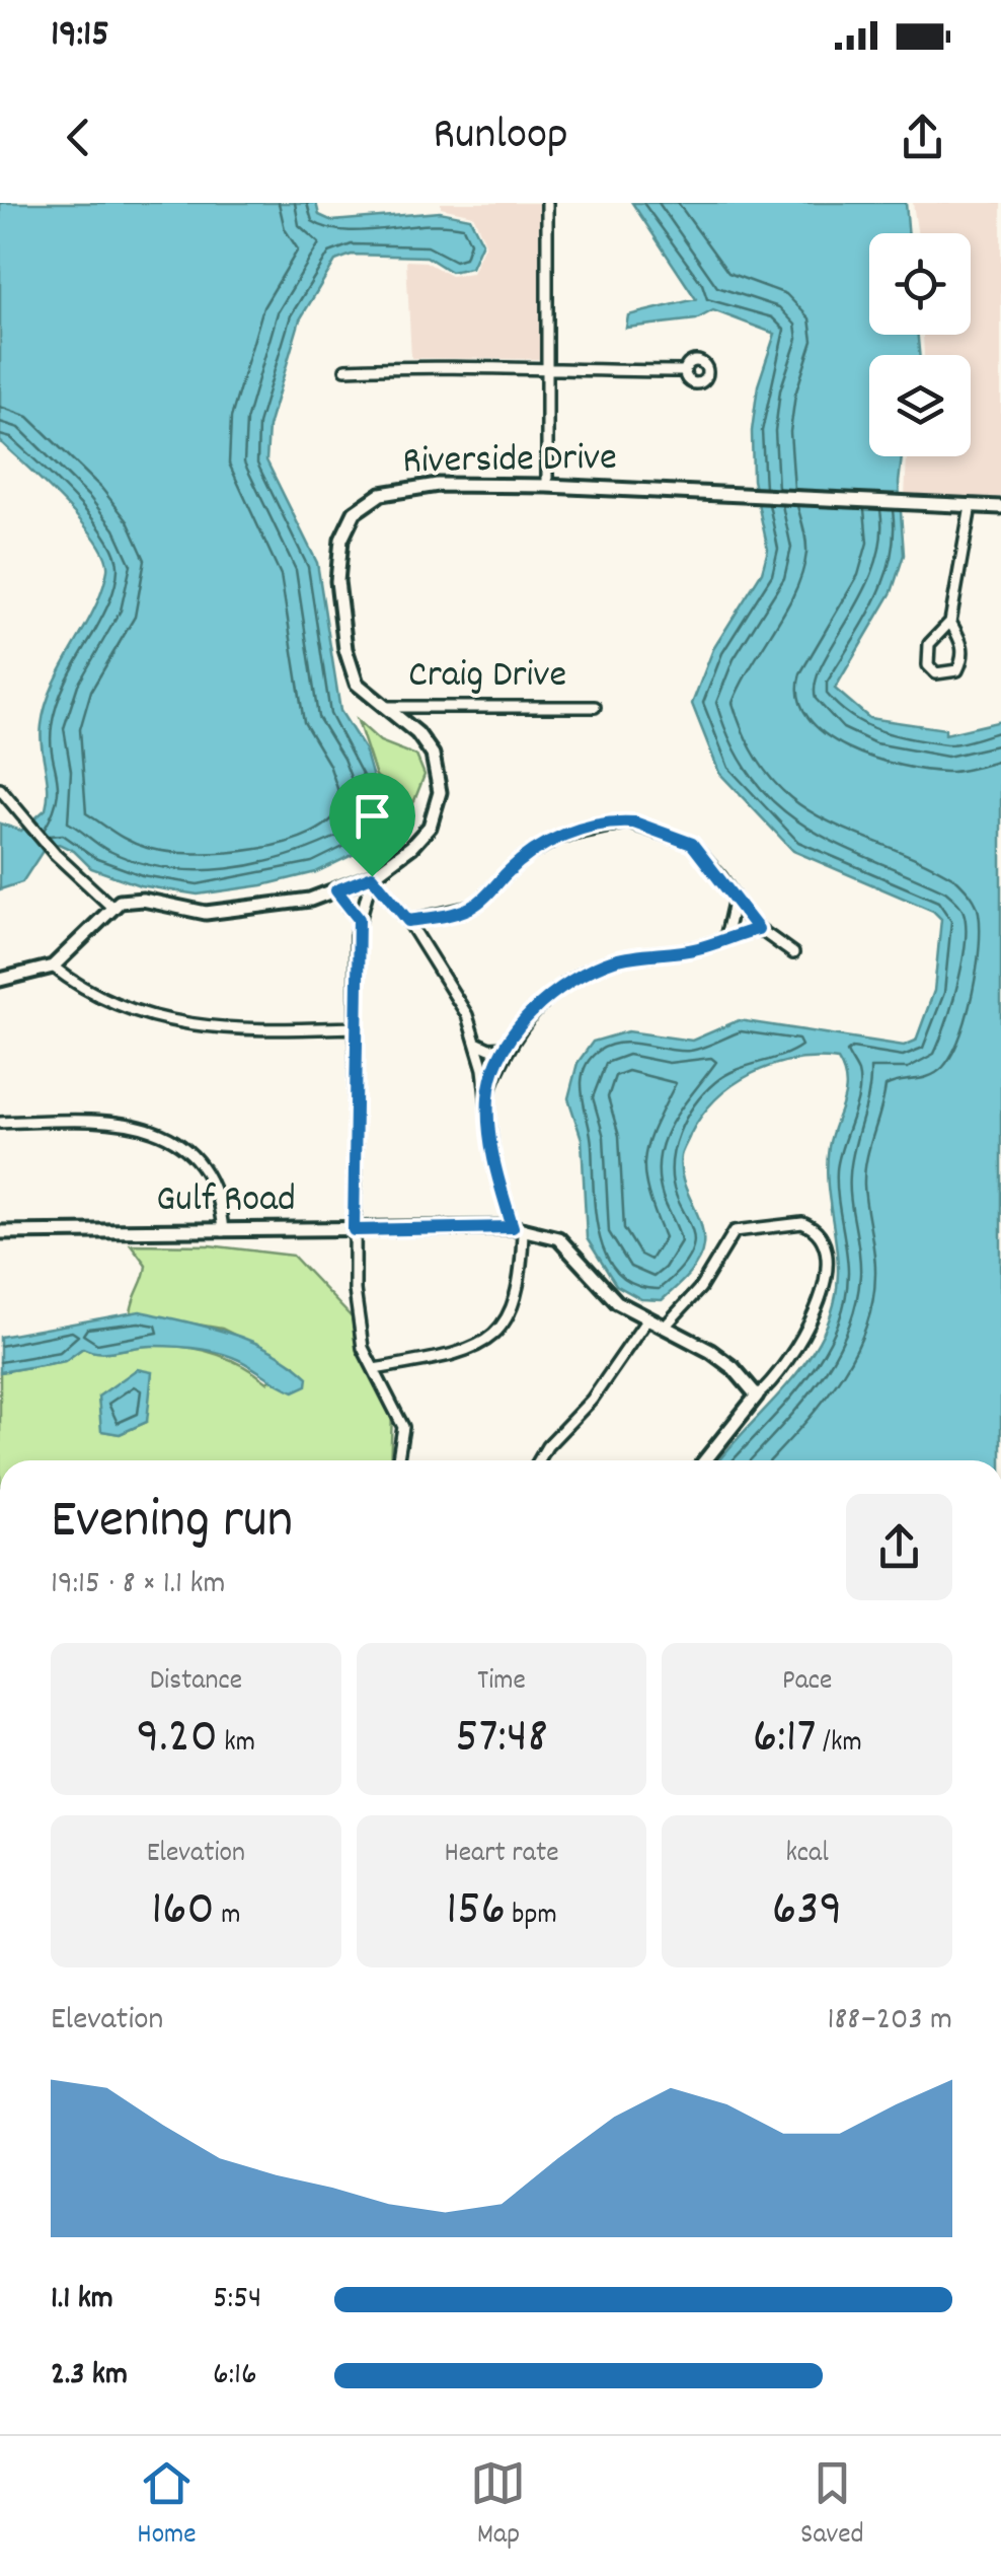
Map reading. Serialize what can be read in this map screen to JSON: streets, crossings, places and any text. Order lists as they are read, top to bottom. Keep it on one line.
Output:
{"streets":{"street":["Riverside Drive","Craig Drive","Gulf Road"]},"crossings":[["Riverside Drive","Craig Drive"]],"page":{"status":"19:15","header":"Runloop","heading":["Evening run","19:15 · 8 × 1.1 km"],"stats":[["Distance","9.20 km"],["Time","57:48"],["Pace","6:17 /km"],["Elevation","160 m"],["Heart rate","156 bpm"],["kcal","639"]],"chart":["Elevation","188–203 m"],"list":[{"name":"1.1 km","note":"5:54"},{"name":"2.3 km","note":"6:16"}],"tabs":["Home","Map","Saved"]}}
